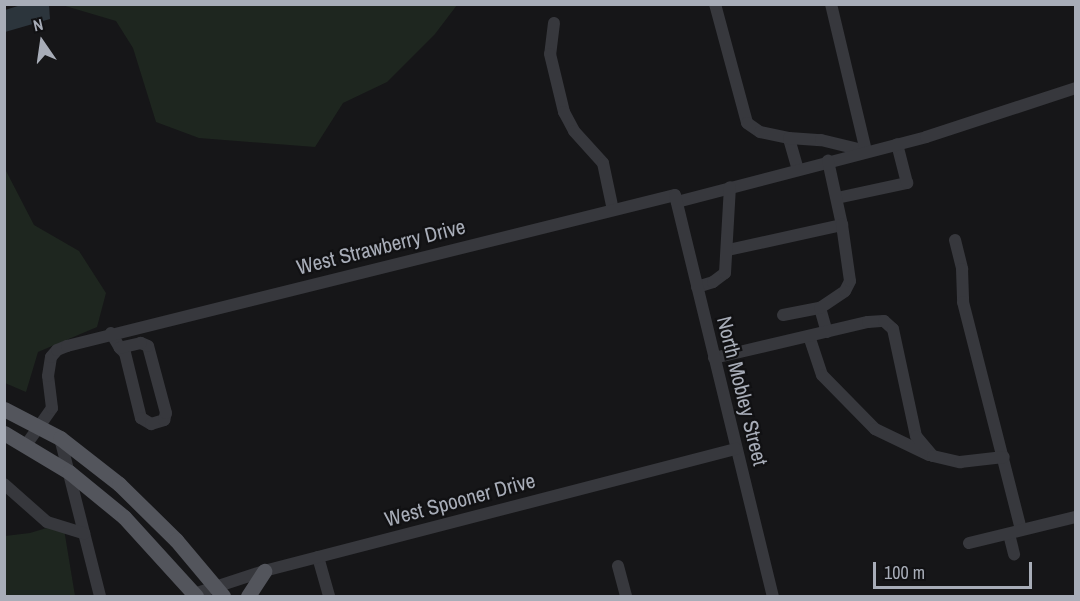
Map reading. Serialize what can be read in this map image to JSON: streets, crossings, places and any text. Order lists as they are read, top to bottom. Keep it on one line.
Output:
{"streets":{"street":["West Strawberry Drive","North Mobley Street","West Spooner Drive"]},"crossings":[["West Strawberry Drive","North Mobley Street"],["North Mobley Street","West Spooner Drive"]],"scale_bar":"100 m","north":"top"}
